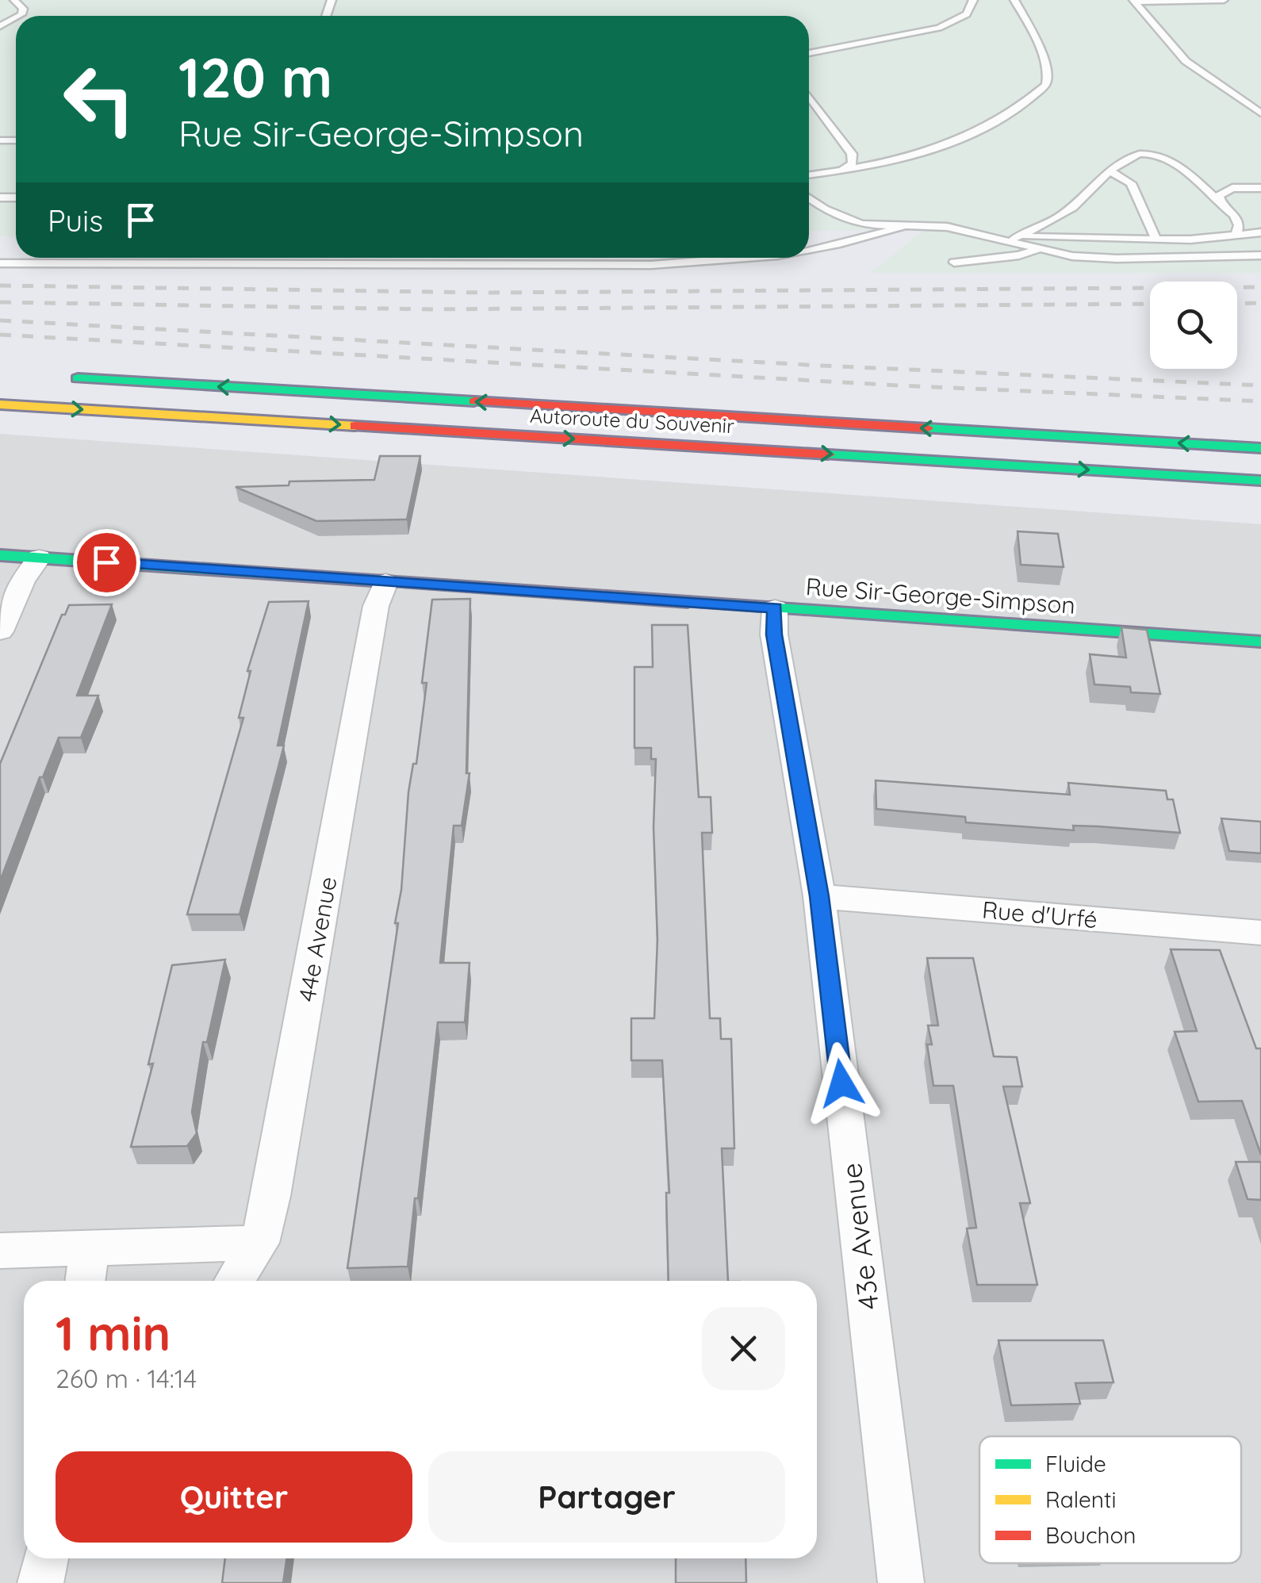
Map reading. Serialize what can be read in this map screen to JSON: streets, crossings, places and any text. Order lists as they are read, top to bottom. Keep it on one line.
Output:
{"streets":{"main road":["Autoroute du Souvenir","Rue Sir-George-Simpson"],"street":["Rue d'Urfé","44e Avenue","43e Avenue"]},"crossings":[["Rue Sir-George-Simpson","44e Avenue"],["Rue Sir-George-Simpson","43e Avenue"],["Rue d'Urfé","43e Avenue"]],"legend":["Fluide","Ralenti","Bouchon"],"page":{"turn":["120 m","Rue Sir-George-Simpson"],"then":"Puis","heading":["1 min","260 m · 14:14"],"buttons":["Quitter","Partager"]}}
